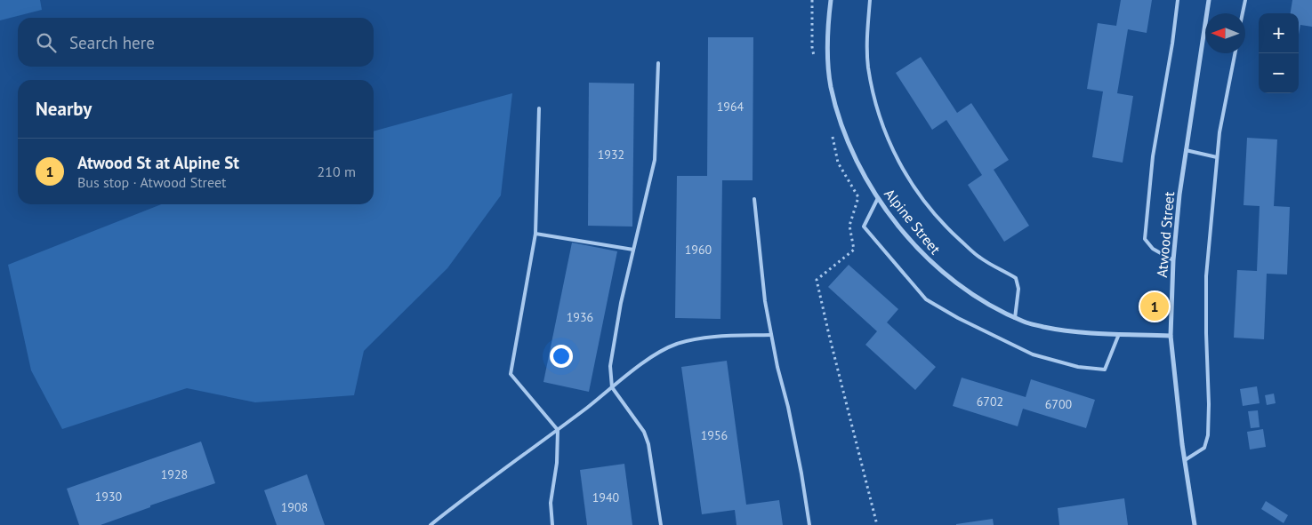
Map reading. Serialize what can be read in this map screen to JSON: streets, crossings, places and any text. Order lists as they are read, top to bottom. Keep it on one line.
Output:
{"streets":{"street":["Alpine Street","Atwood Street"]},"crossings":[["Alpine Street","Atwood Street"]],"house_numbers":["1964","1932","1960","1936","6702","6700","1956","1928","1930","1940","1908"],"north":"left","page":{"map_buttons":["+","−"],"search":"Search here","heading":"Nearby","list":[{"mark":"1","name":"Atwood St at Alpine St","note":"Bus stop · Atwood Street","value":"210 m"}],"pins":"1"}}
